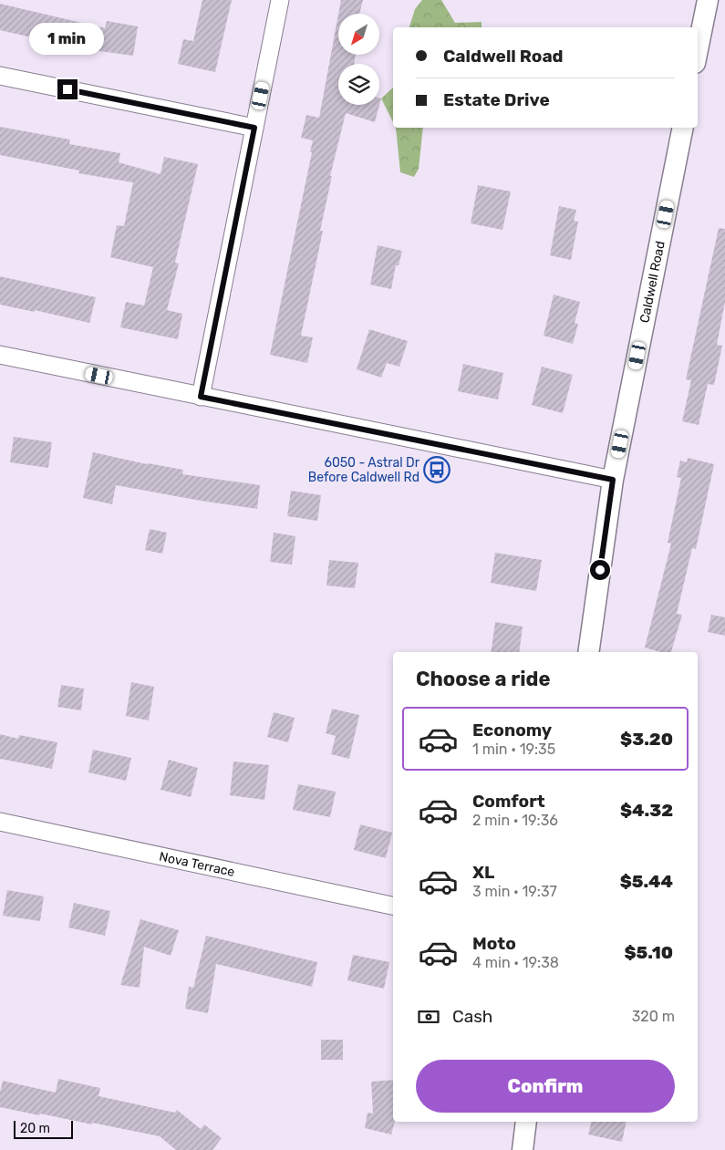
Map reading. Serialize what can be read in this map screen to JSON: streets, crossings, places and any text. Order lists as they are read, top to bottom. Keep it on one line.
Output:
{"streets":{"street":["Caldwell Road","Nova Terrace"]},"places":{"bus stop":["6050 - Astral Dr Before Caldwell Rd"]},"scale_bar":"20 m","north":"bottom left","page":{"bubble":"1 min","banner":["Caldwell Road","Estate Drive"],"heading":"Choose a ride","list":[{"name":"Economy","note":"1 min · 19:35","value":"$3.20"},{"name":"Comfort","note":"2 min · 19:36","value":"$4.32"},{"name":"XL","note":"3 min · 19:37","value":"$5.44"},{"name":"Moto","note":"4 min · 19:38","value":"$5.10"}],"pay":["Cash","320 m"],"buttons":"Confirm","scale":"20 m"}}
